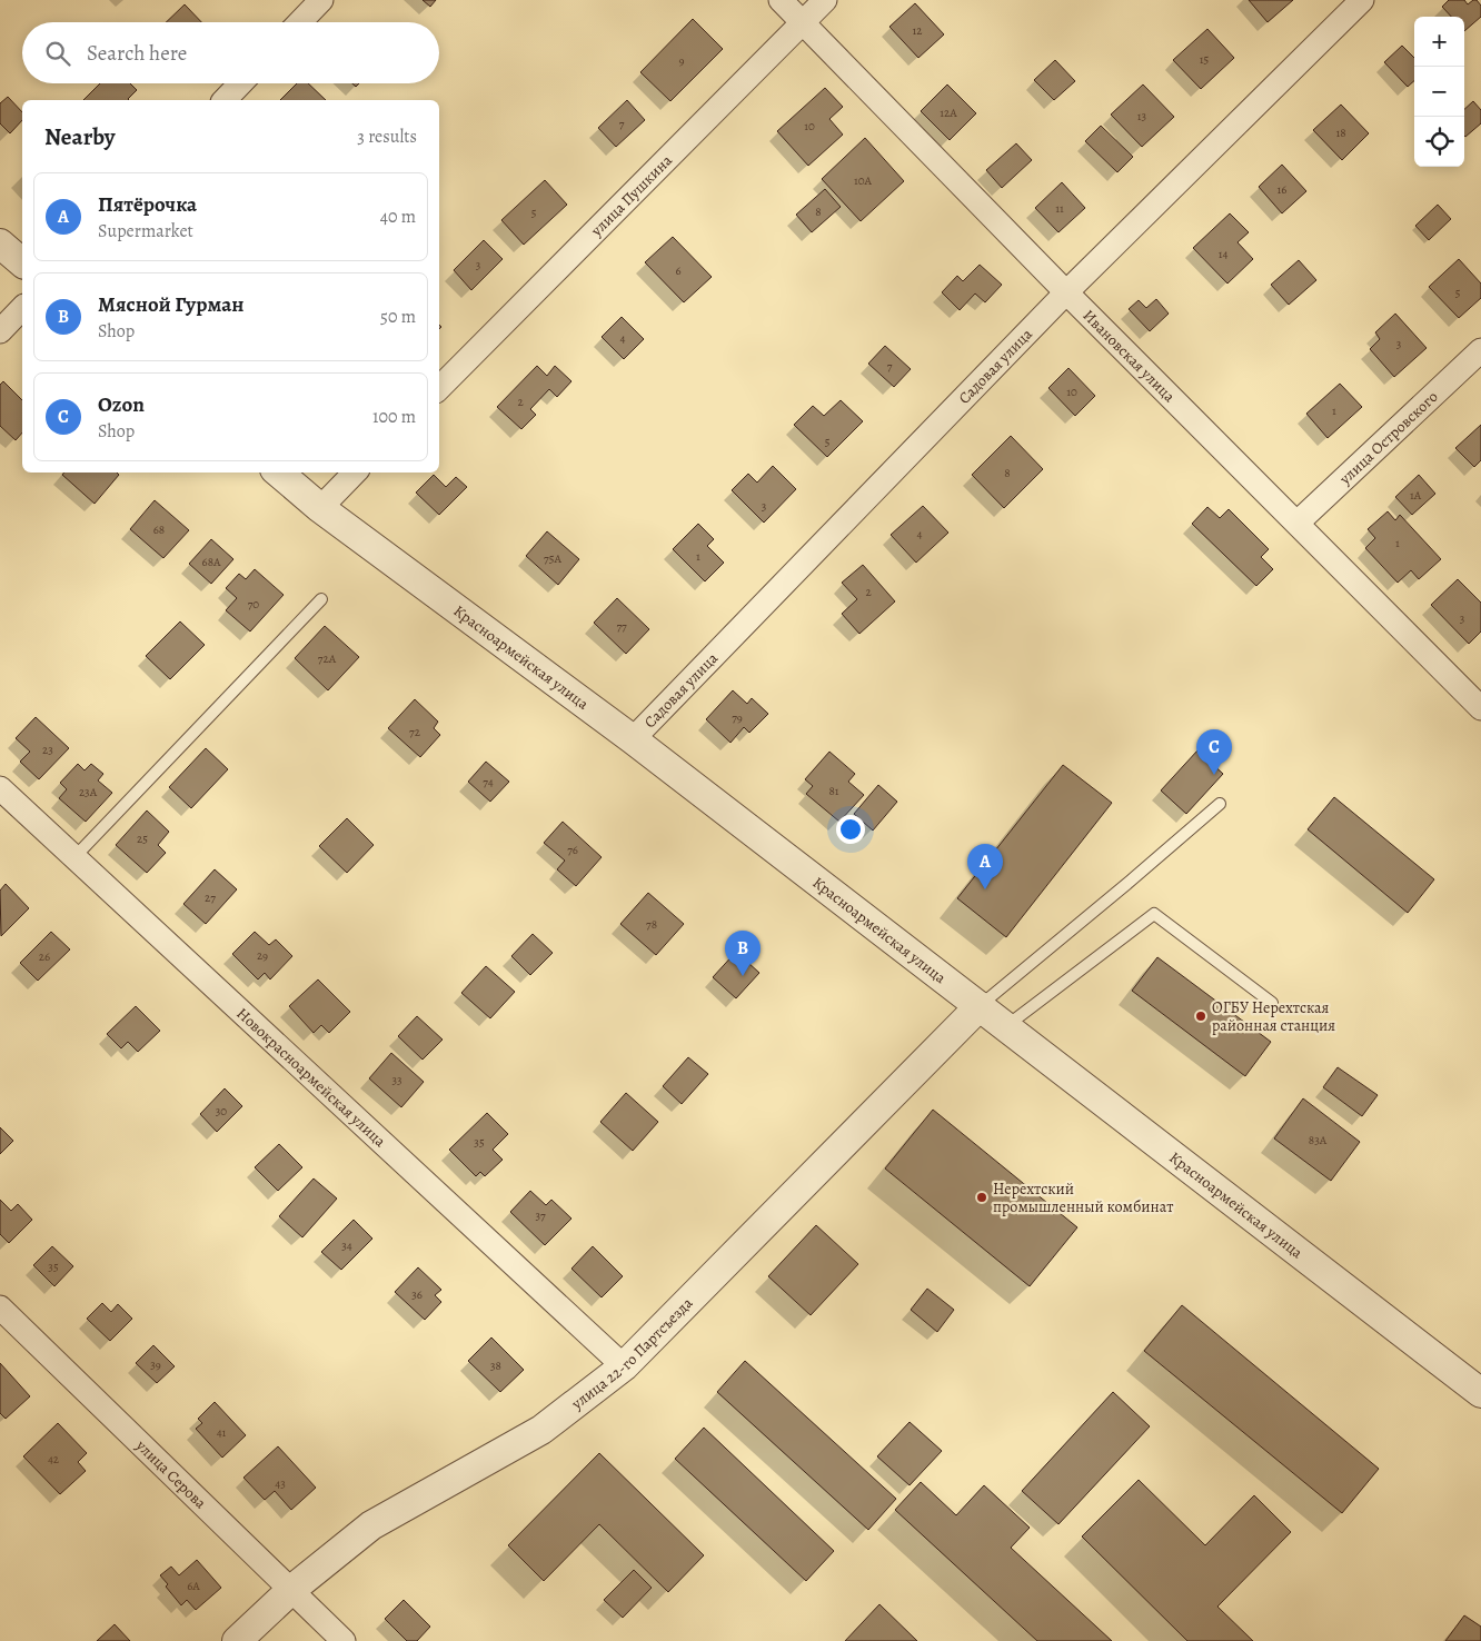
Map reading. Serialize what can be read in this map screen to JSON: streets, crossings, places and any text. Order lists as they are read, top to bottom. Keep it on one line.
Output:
{"streets":{"street":["улица Пушкина","Ивановская улица","Садовая улица","улица Островского","Красноармейская улица","Новокрасноармейская улица","улица 22-го Партсъезда","улица Серова"]},"crossings":[["улица Пушкина","Ивановская улица"],["Ивановская улица","Садовая улица"],["Ивановская улица","улица Островского"],["Садовая улица","Красноармейская улица"],["Красноармейская улица","улица 22-го Партсъезда"],["Новокрасноармейская улица","улица 22-го Партсъезда"],["улица 22-го Партсъезда","улица Серова"]],"places":["ОГБУ Нерехтская районная станция","Нерехтский промышленный комбинат"],"house_numbers":["12","15","9","12А","13","7","10","18","10А","16","11","8","5","14","3","6","5","4","3","7","10","2","1","5","8","1А","3","68","4","1","1","75А","68А","2","70","3","77","72А","79","72","23","74","81","23А","25","76","27","78","29","26","33","30","83А","35","37","34","35","36","39","38","41","42","43","6А"],"page":{"map_buttons":["+","−"],"search":"Search here","heading":["Nearby","3 results"],"list":[{"mark":"A","name":"Пятёрочка","note":"Supermarket","value":"40 m"},{"mark":"B","name":"Мясной Гурман","note":"Shop","value":"50 m"},{"mark":"C","name":"Ozon","note":"Shop","value":"100 m"}],"pins":["C","A","B"]}}
